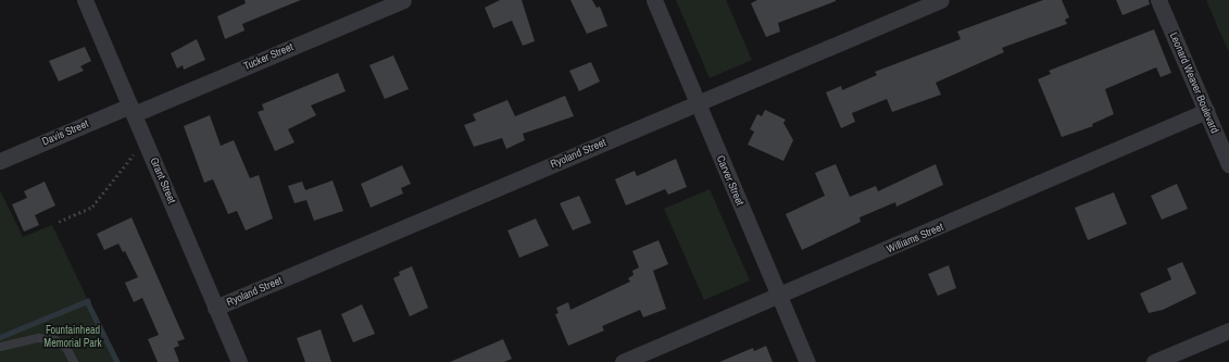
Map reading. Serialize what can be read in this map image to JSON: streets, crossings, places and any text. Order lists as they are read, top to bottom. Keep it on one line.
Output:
{"streets":{"street":["Tucker Street","Leonard Weaver Boulevard","Davis Street","Ryoland Street","Grant Street","Carver Street","Williams Street"]},"crossings":[["Tucker Street","Davis Street"],["Tucker Street","Grant Street"],["Leonard Weaver Boulevard","Williams Street"],["Davis Street","Grant Street"],["Ryoland Street","Grant Street"],["Ryoland Street","Carver Street"],["Carver Street","Williams Street"]],"parks":["Fountainhead Memorial Park"]}
